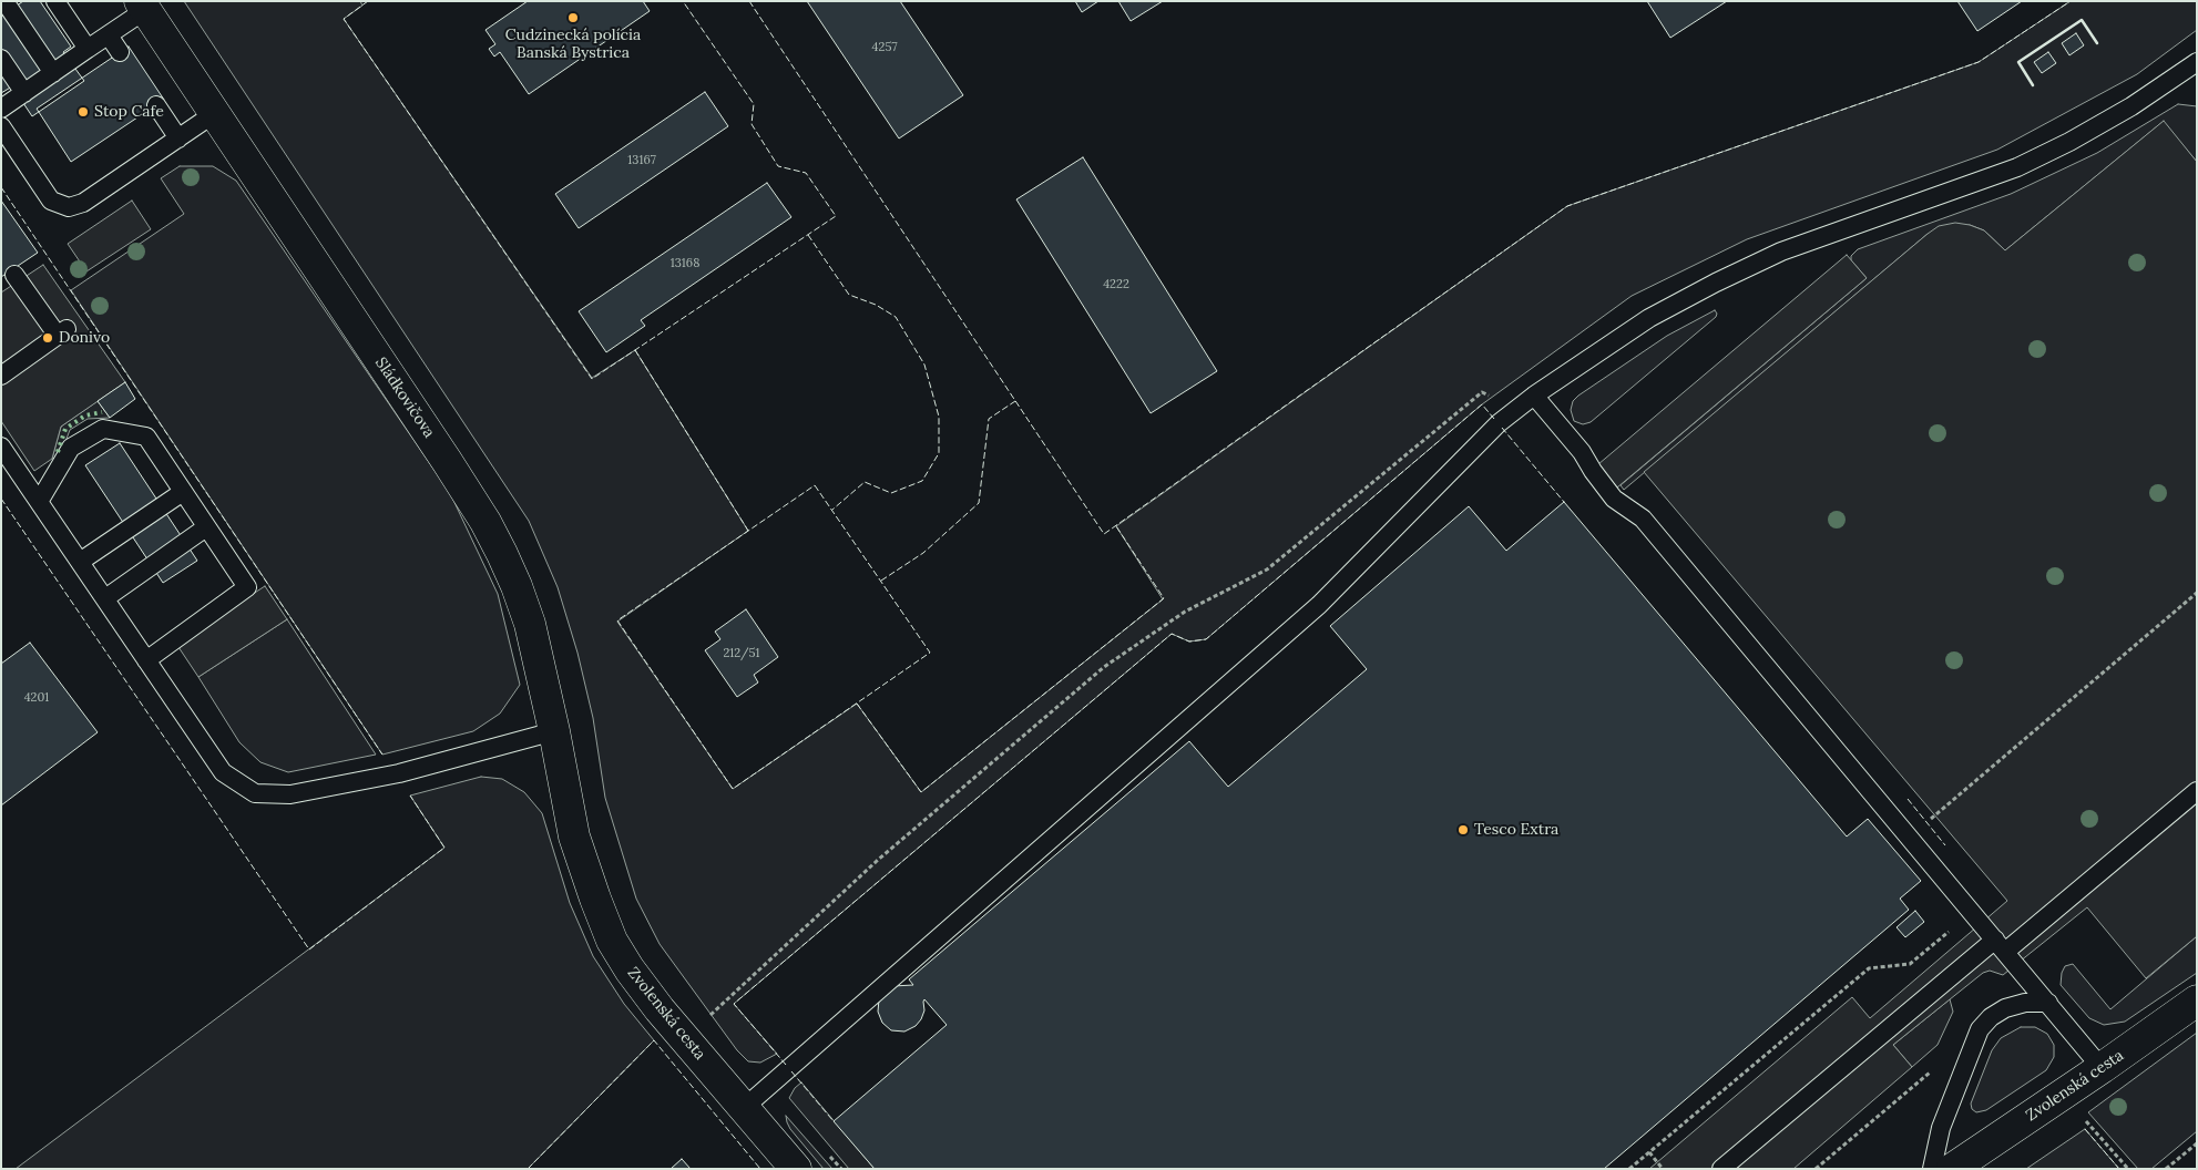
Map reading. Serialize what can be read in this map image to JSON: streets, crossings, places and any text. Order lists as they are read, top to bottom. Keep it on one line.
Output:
{"streets":{"street":["Sládkovičova","Zvolenská cesta"]},"crossings":[["Sládkovičova","Zvolenská cesta"]],"places":["Cudzinecká polícia Banská Bystrica","Stop Cafe","Donivo","Tesco Extra"],"house_numbers":["4257","13167","13168","4222","212/51","4201"]}
